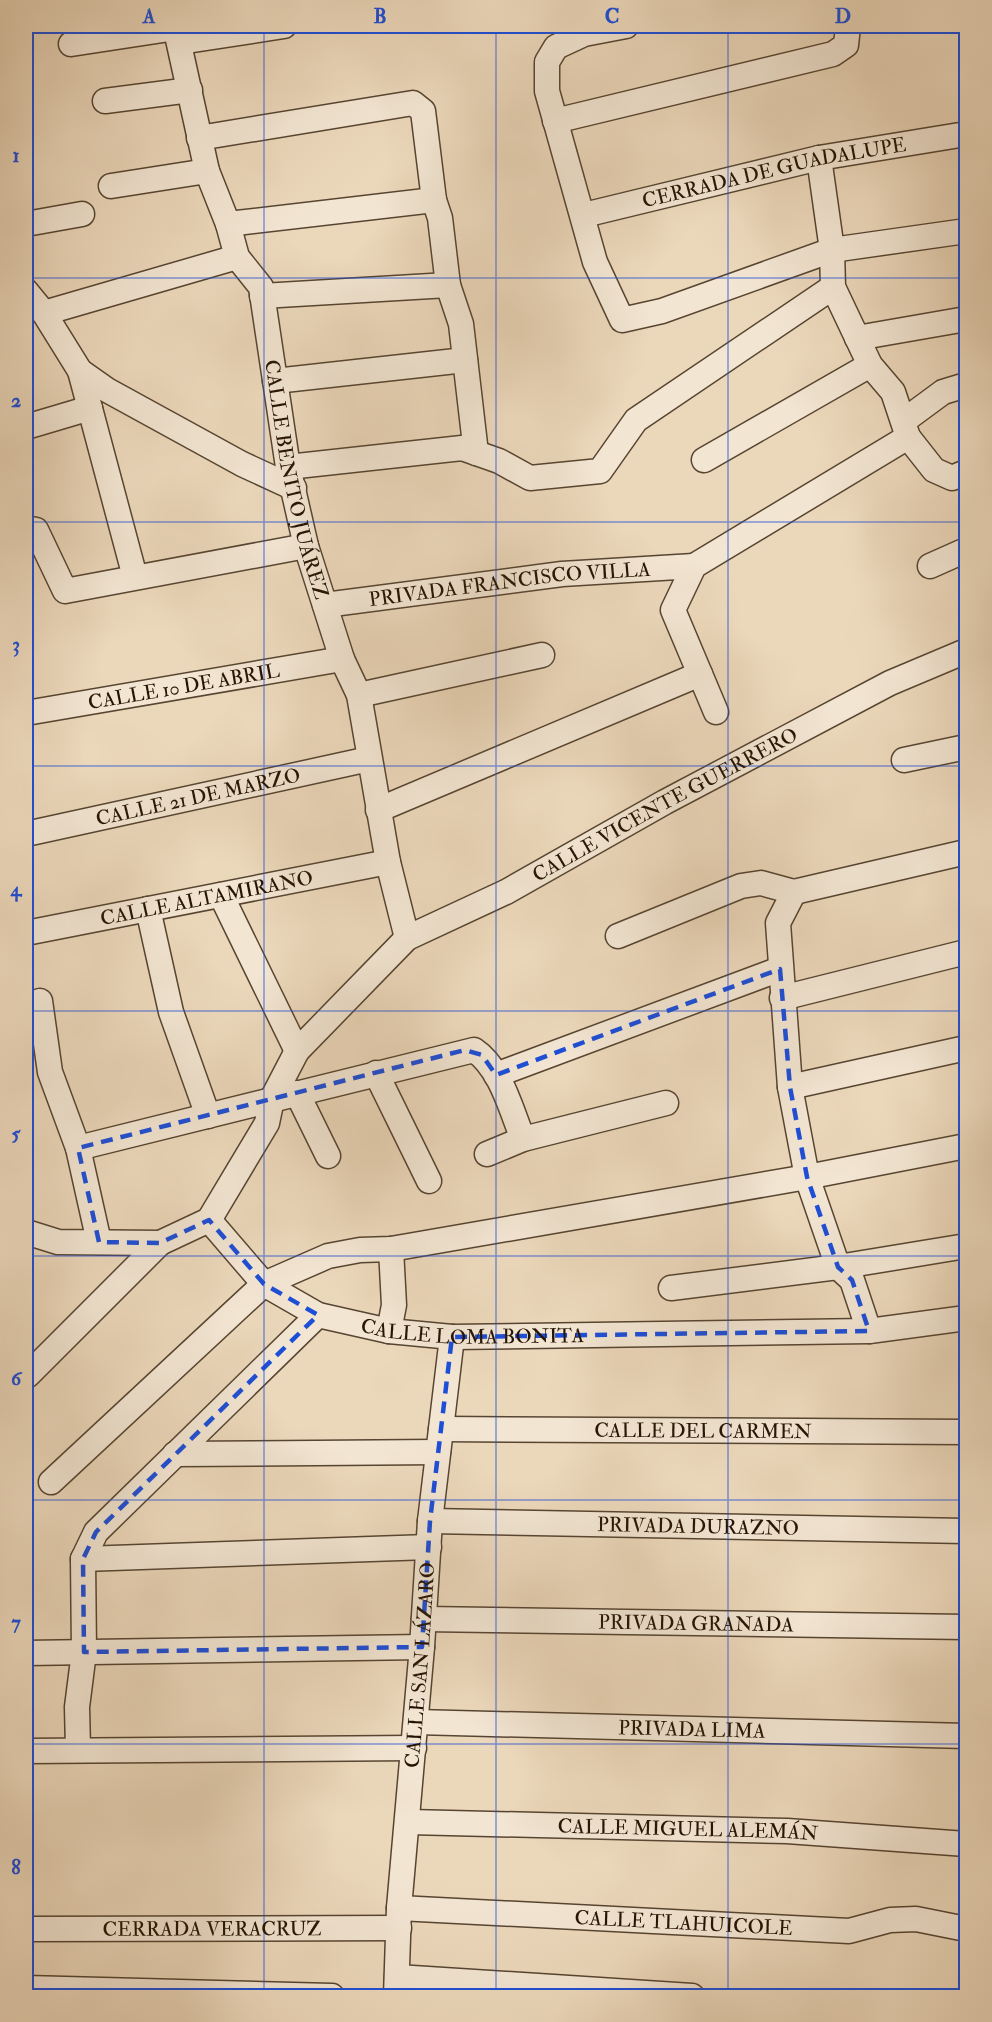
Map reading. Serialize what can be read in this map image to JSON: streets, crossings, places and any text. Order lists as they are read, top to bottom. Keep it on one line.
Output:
{"streets":{"street":["CERRADA DE GUADALUPE","CALLE BENITO JUÁREZ","PRIVADA FRANCISCO VILLA","CALLE 10 DE ABRIL","CALLE 21 DE MARZO","CALLE VICENTE GUERRERO","CALLE ALTAMIRANO","CALLE LOMA BONITA","CALLE DEL CARMEN","PRIVADA DURAZNO","PRIVADA GRANADA","CALLE SAN LÁZARO","PRIVADA LIMA","CALLE MIGUEL ALEMÁN","CALLE TLAHUICOLE","CERRADA VERACRUZ"]},"crossings":[["CALLE BENITO JUÁREZ","PRIVADA FRANCISCO VILLA"],["CALLE BENITO JUÁREZ","CALLE 10 DE ABRIL"],["CALLE BENITO JUÁREZ","CALLE 21 DE MARZO"],["CALLE BENITO JUÁREZ","CALLE VICENTE GUERRERO"],["CALLE BENITO JUÁREZ","CALLE ALTAMIRANO"],["CALLE VICENTE GUERRERO","CALLE LOMA BONITA"],["CALLE LOMA BONITA","CALLE SAN LÁZARO"],["CALLE DEL CARMEN","CALLE SAN LÁZARO"],["PRIVADA DURAZNO","CALLE SAN LÁZARO"],["PRIVADA GRANADA","CALLE SAN LÁZARO"],["CALLE SAN LÁZARO","PRIVADA LIMA"],["CALLE SAN LÁZARO","CALLE MIGUEL ALEMÁN"],["CALLE SAN LÁZARO","CALLE TLAHUICOLE"],["CALLE SAN LÁZARO","CERRADA VERACRUZ"],["CALLE TLAHUICOLE","CERRADA VERACRUZ"]],"grid":{"columns":["A","B","C","D"],"rows":["1","2","3","4","5","6","7","8"]}}
